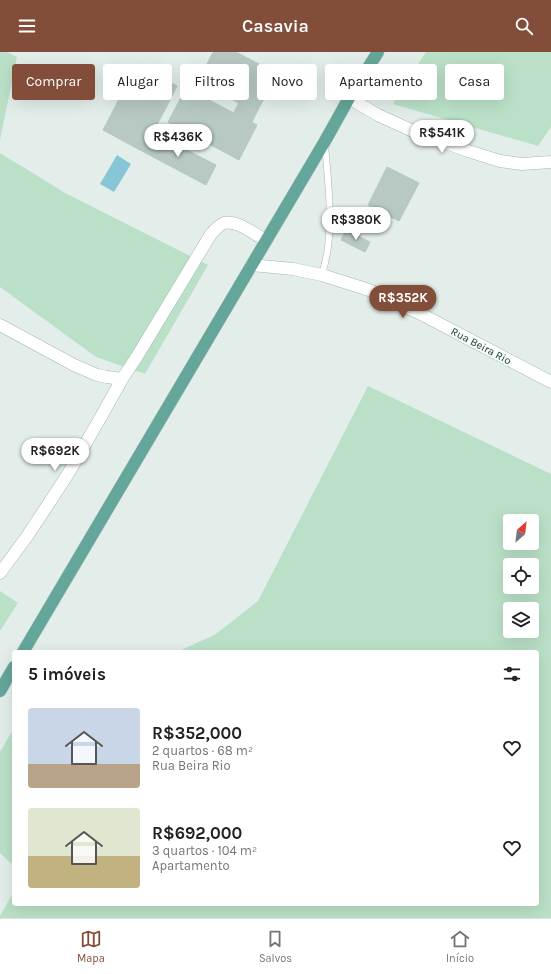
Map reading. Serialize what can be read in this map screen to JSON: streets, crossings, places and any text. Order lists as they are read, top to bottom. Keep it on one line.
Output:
{"streets":{"street":["Rua Beira Rio"]},"north":"top right","page":{"header":"Casavia","chip":["Comprar","Alugar","Filtros","Novo","Apartamento","Casa"],"price":["R$541K","R$436K","R$380K","R$352K","R$692K"],"heading":"5 imóveis","list":[{"name":"R$352,000","note":"2 quartos · 68 m² · Rua Beira Rio"},{"name":"R$692,000","note":"3 quartos · 104 m² · Apartamento"}],"tabs":["Mapa","Salvos","Início"]}}
